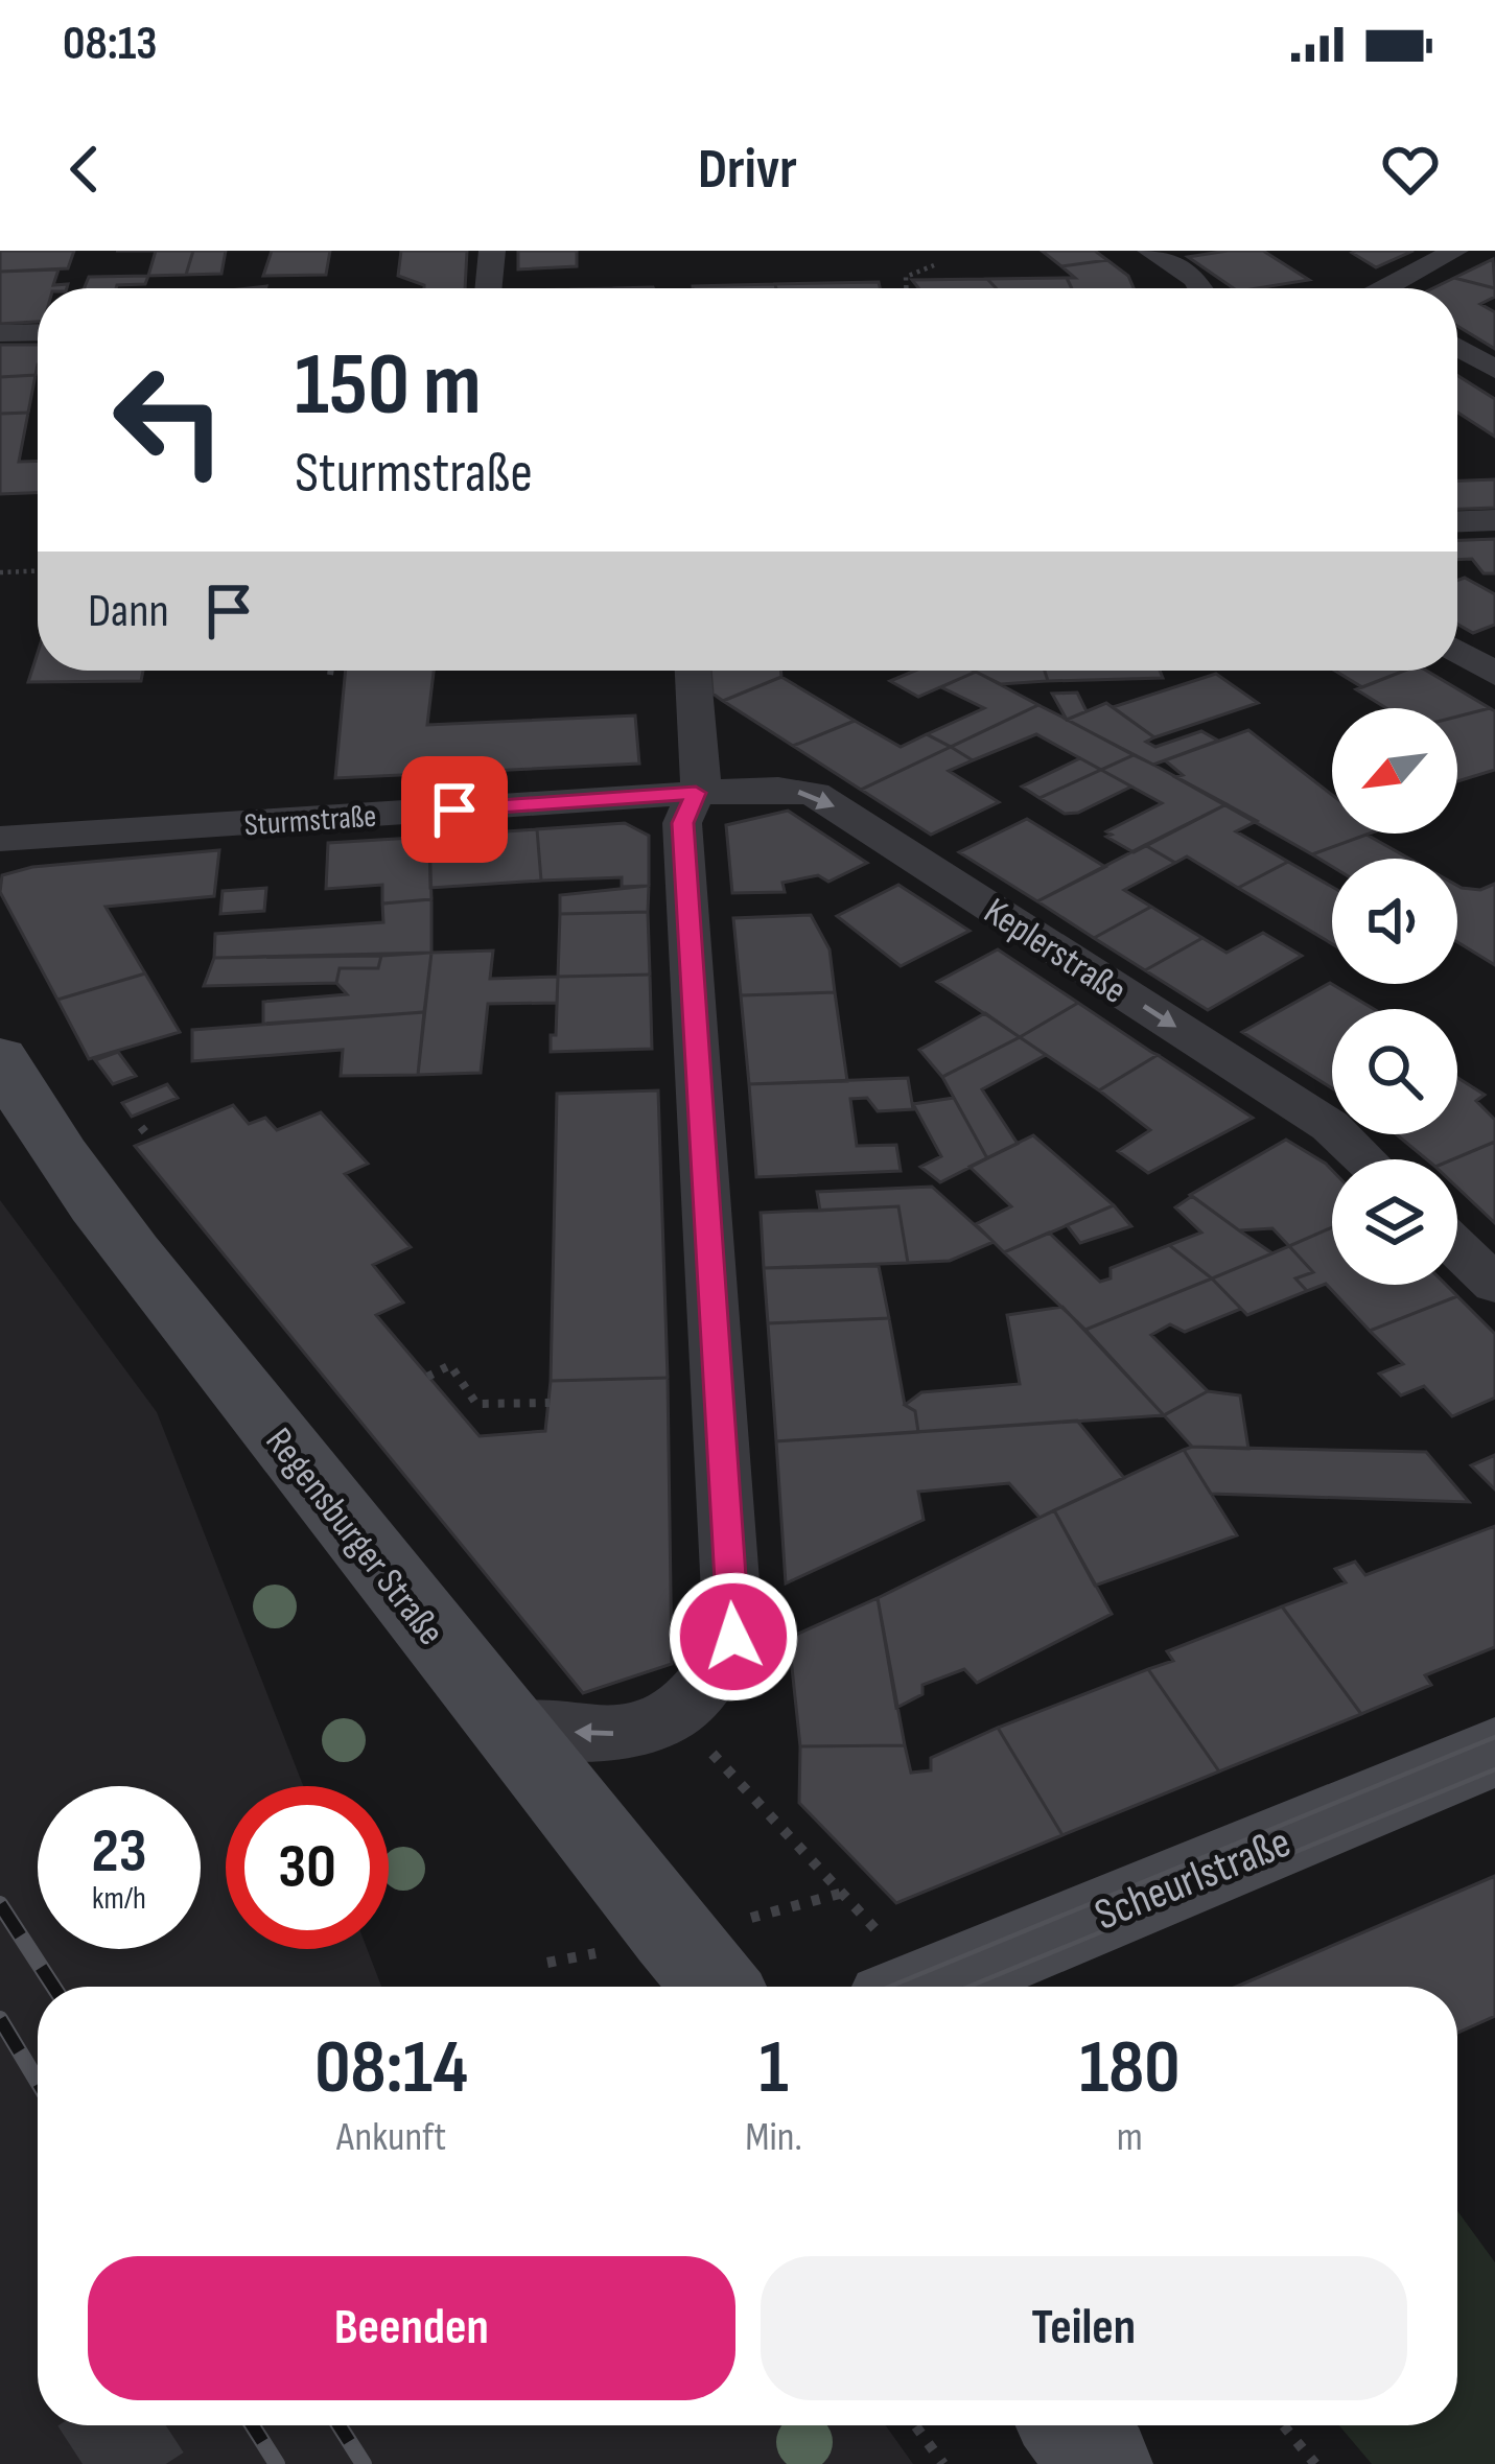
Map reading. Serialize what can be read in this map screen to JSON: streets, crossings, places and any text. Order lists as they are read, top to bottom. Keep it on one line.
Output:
{"streets":{"main road":["Regensburger Straße","Scheurlstraße"],"street":["Sturmstraße","Keplerstraße"]},"crossings":[["Sturmstraße","Keplerstraße"]],"one_way":["Keplerstraße"],"north":"bottom left","page":{"status":"08:13","header":"Drivr","turn":["150 m","Sturmstraße"],"then":"Dann","speed":"23 km/h","limit":"30","eta":["08:14","Ankunft","1","Min.","180","m"],"buttons":["Beenden","Teilen"]}}
